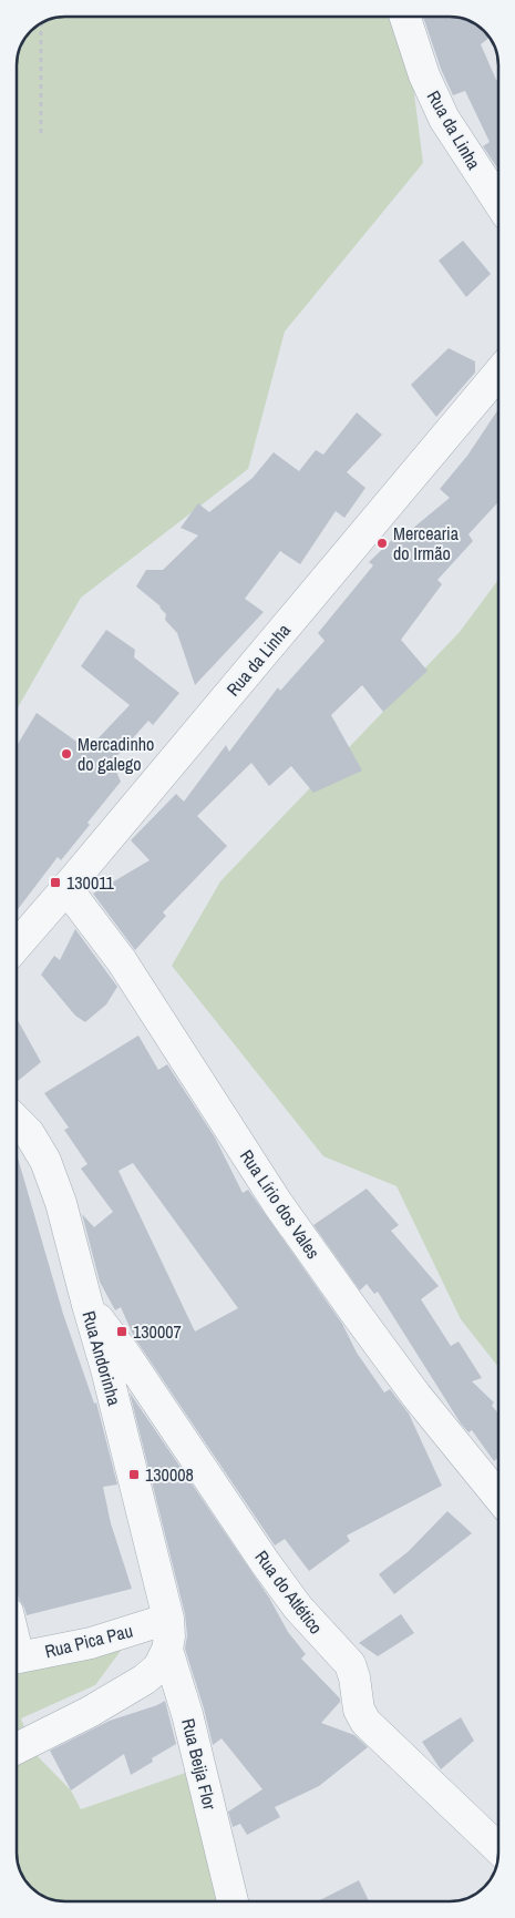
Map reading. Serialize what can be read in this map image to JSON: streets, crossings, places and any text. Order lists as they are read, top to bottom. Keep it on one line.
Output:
{"streets":{"street":["Rua da Linha","Rua Lírio dos Vales","Rua Andorinha","Rua do Atlético","Rua Pica Pau","Rua Beija Flor"]},"crossings":[["Rua da Linha","Rua Lírio dos Vales"],["Rua Andorinha","Rua do Atlético"],["Rua Andorinha","Rua Pica Pau"],["Rua Andorinha","Rua Beija Flor"],["Rua Pica Pau","Rua Beija Flor"]],"places":{"other":["Mercearia do Irmão","Mercadinho do galego"],"transit":["130011","130007","130008"]}}
